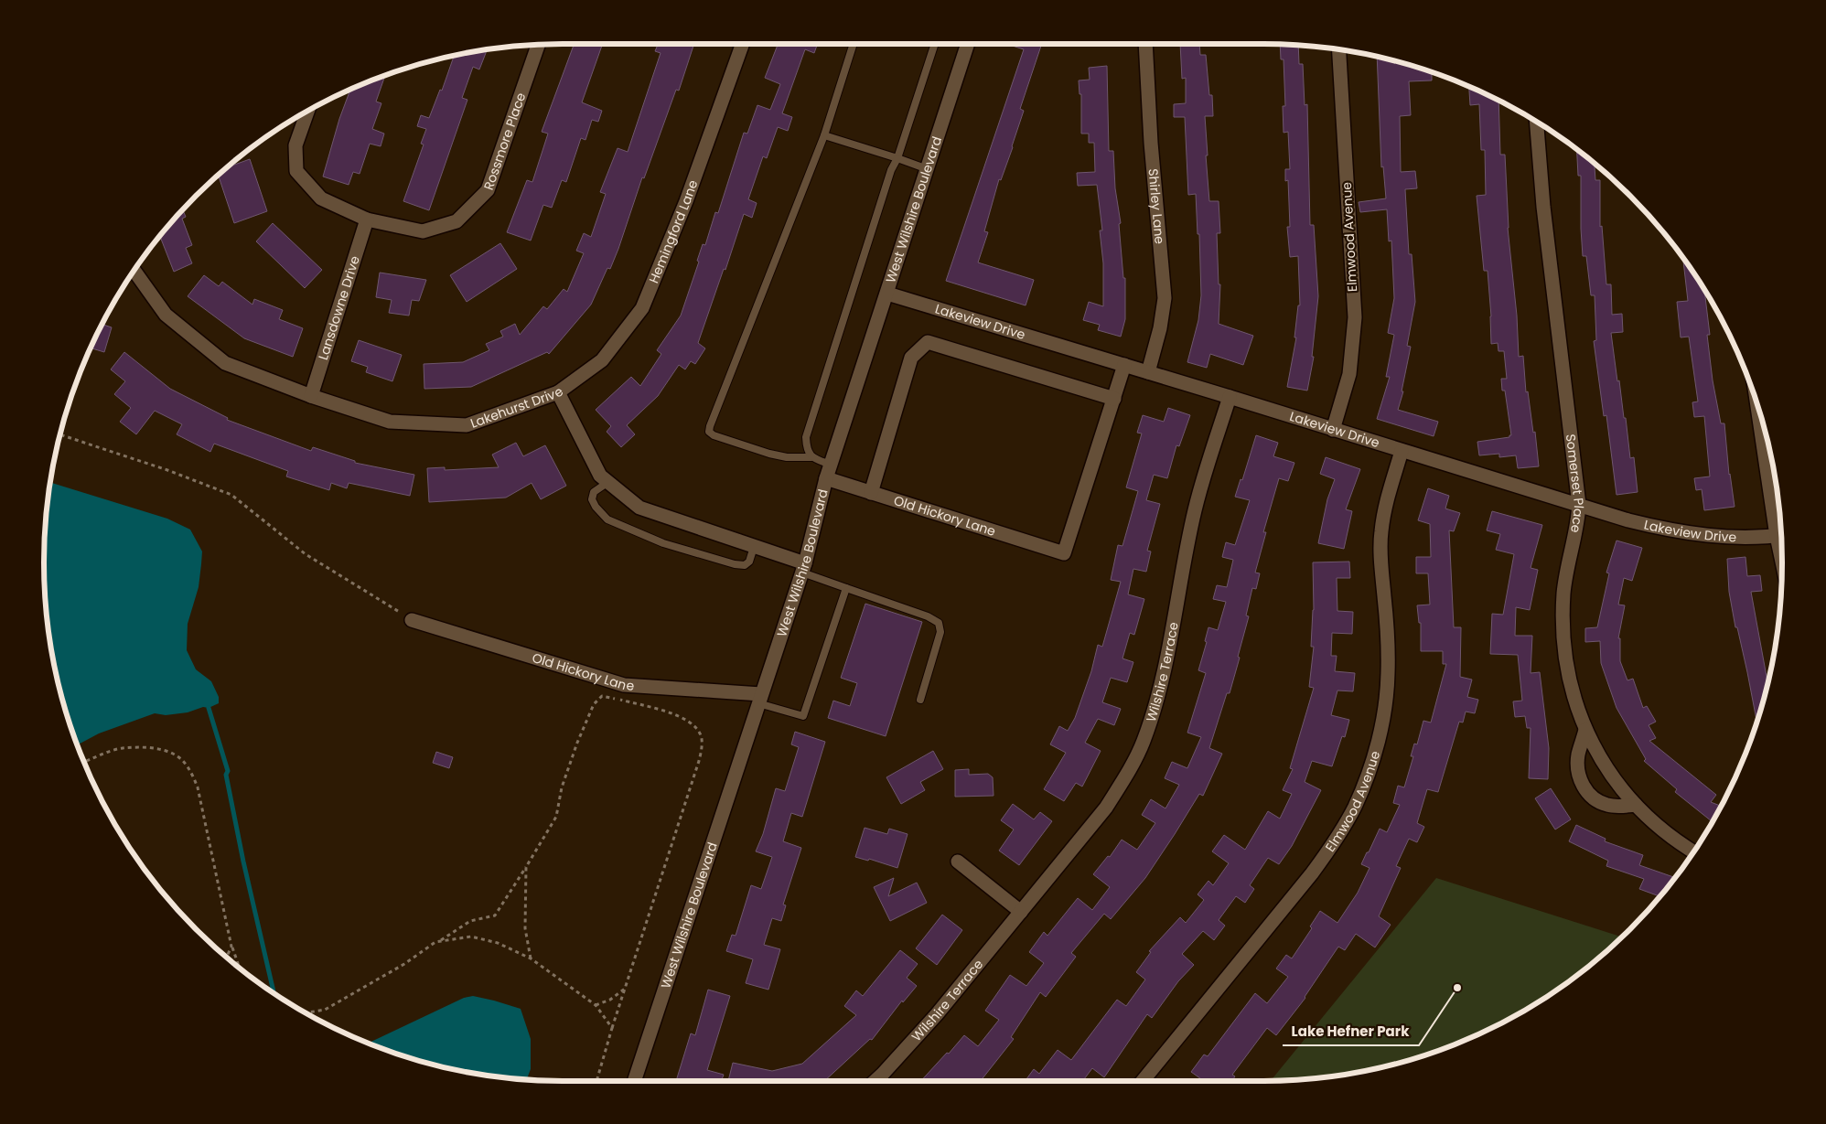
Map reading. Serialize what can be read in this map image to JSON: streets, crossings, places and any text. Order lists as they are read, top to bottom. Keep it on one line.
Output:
{"streets":{"street":["Rossmore Place","Shirley Lane","West Wilshire Boulevard","Hemingford Lane","Elmwood Avenue","Lansdowne Drive","Lakeview Drive","Lakehurst Drive","Somerset Place","Old Hickory Lane","Wilshire Terrace"]},"crossings":[["Rossmore Place","Lansdowne Drive"],["Shirley Lane","Lakeview Drive"],["West Wilshire Boulevard","Lakeview Drive"],["West Wilshire Boulevard","Lakehurst Drive"],["West Wilshire Boulevard","Old Hickory Lane"],["Hemingford Lane","Lakehurst Drive"],["Elmwood Avenue","Lakeview Drive"],["Lansdowne Drive","Lakehurst Drive"],["Lakeview Drive","Somerset Place"],["Lakeview Drive","Wilshire Terrace"]],"places":["Lake Hefner Park"]}
